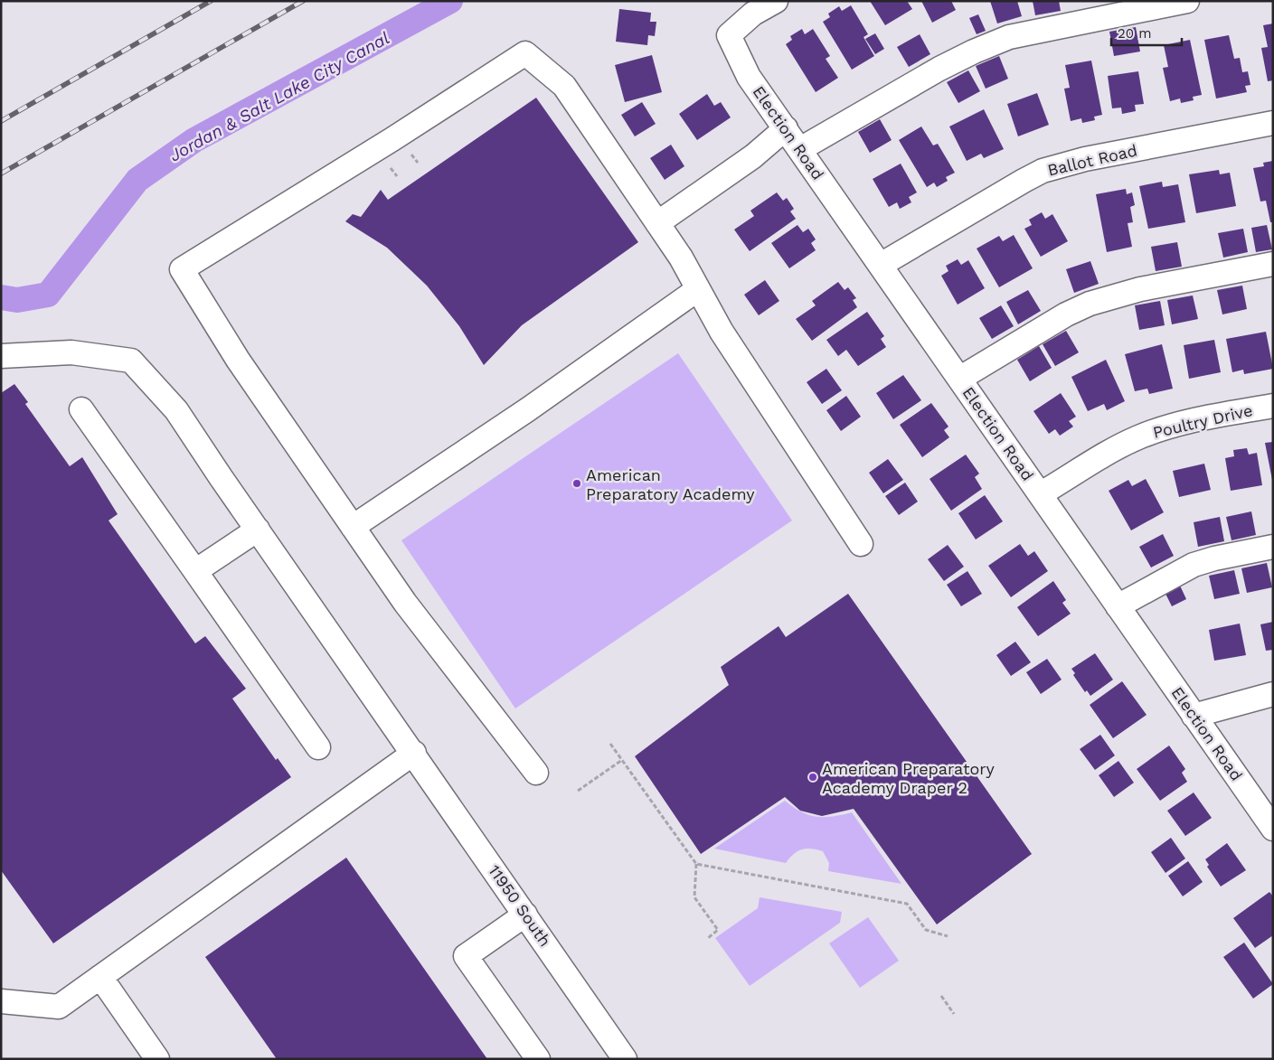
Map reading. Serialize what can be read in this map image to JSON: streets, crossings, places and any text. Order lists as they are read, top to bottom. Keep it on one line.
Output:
{"streets":{"street":["Election Road","Ballot Road","Poultry Drive","11950 South"]},"crossings":[["Election Road","Ballot Road"],["Election Road","Poultry Drive"]],"water":["Jordan & Salt Lake City Canal"],"places":["American Preparatory Academy","American Preparatory Academy Draper 2"],"scale_bar":"20 m"}
